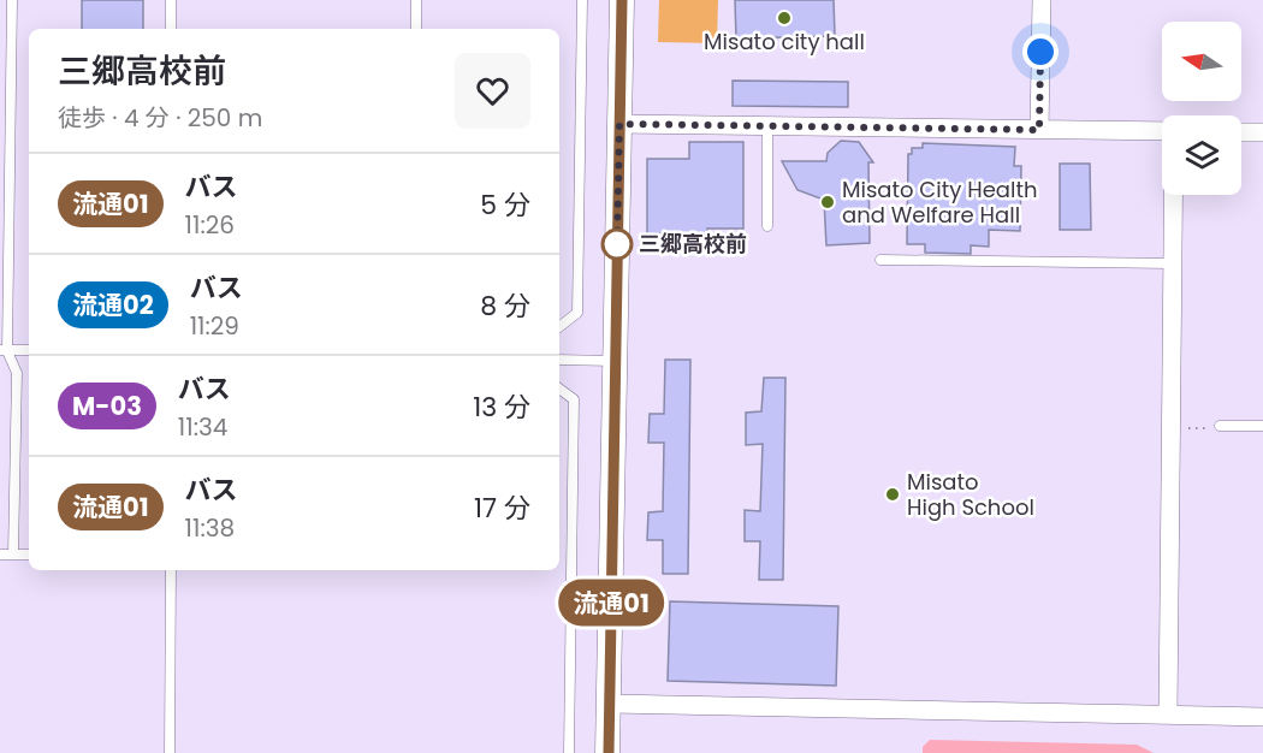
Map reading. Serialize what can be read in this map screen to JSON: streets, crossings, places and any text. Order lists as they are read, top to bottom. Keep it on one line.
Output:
{"places":["Misato city hall","Misato City Health and Welfare Hall","三郷高校前","Misato High School"],"lines":["bus line 流通01"],"north":"left","page":{"on_map":"流通01","heading":["三郷高校前","徒歩 · 4 分 · 250 m"],"list":[{"mark":"流通01","name":"バス","note":"11:26","value":"5 分"},{"mark":"流通02","name":"バス","note":"11:29","value":"8 分"},{"mark":"M-03","name":"バス","note":"11:34","value":"13 分"},{"mark":"流通01","name":"バス","note":"11:38","value":"17 分"}]}}
